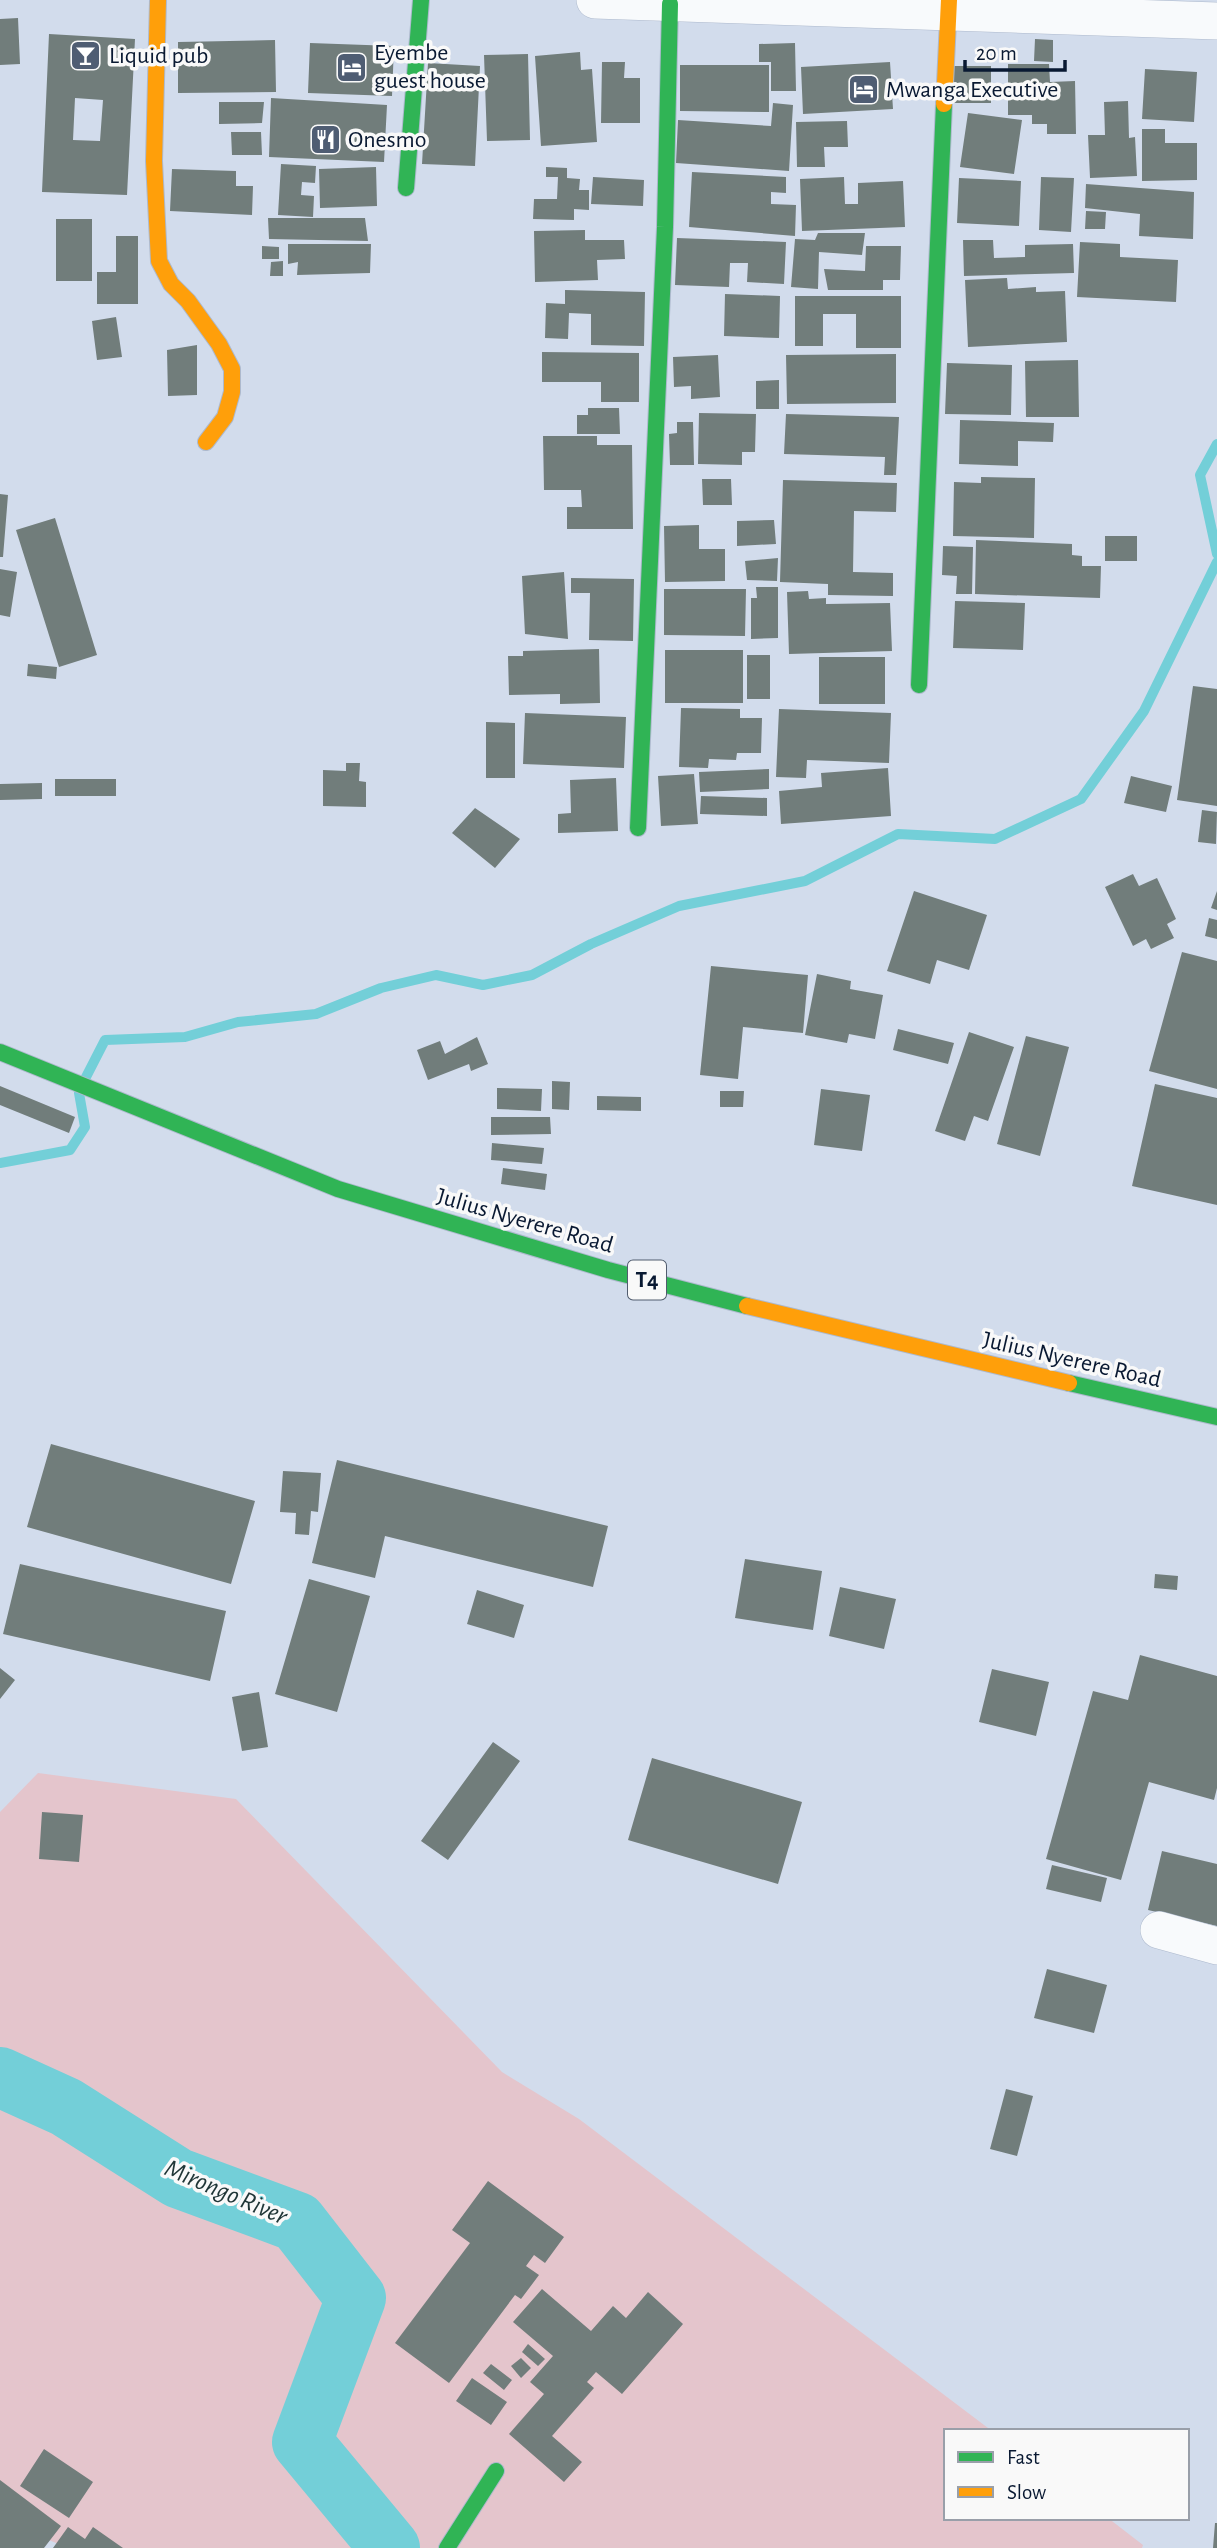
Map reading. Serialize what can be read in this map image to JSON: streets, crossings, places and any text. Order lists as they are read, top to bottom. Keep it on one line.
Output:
{"streets":{"main road":["Julius Nyerere Road","T4"]},"water":["Mirongo River"],"places":{"bar":["Liquid pub"],"hotel":["Eyembe guest house","Mwanga Executive"],"restaurant":["Onesmo"]},"legend":["Fast","Slow"],"scale_bar":"20 m"}
